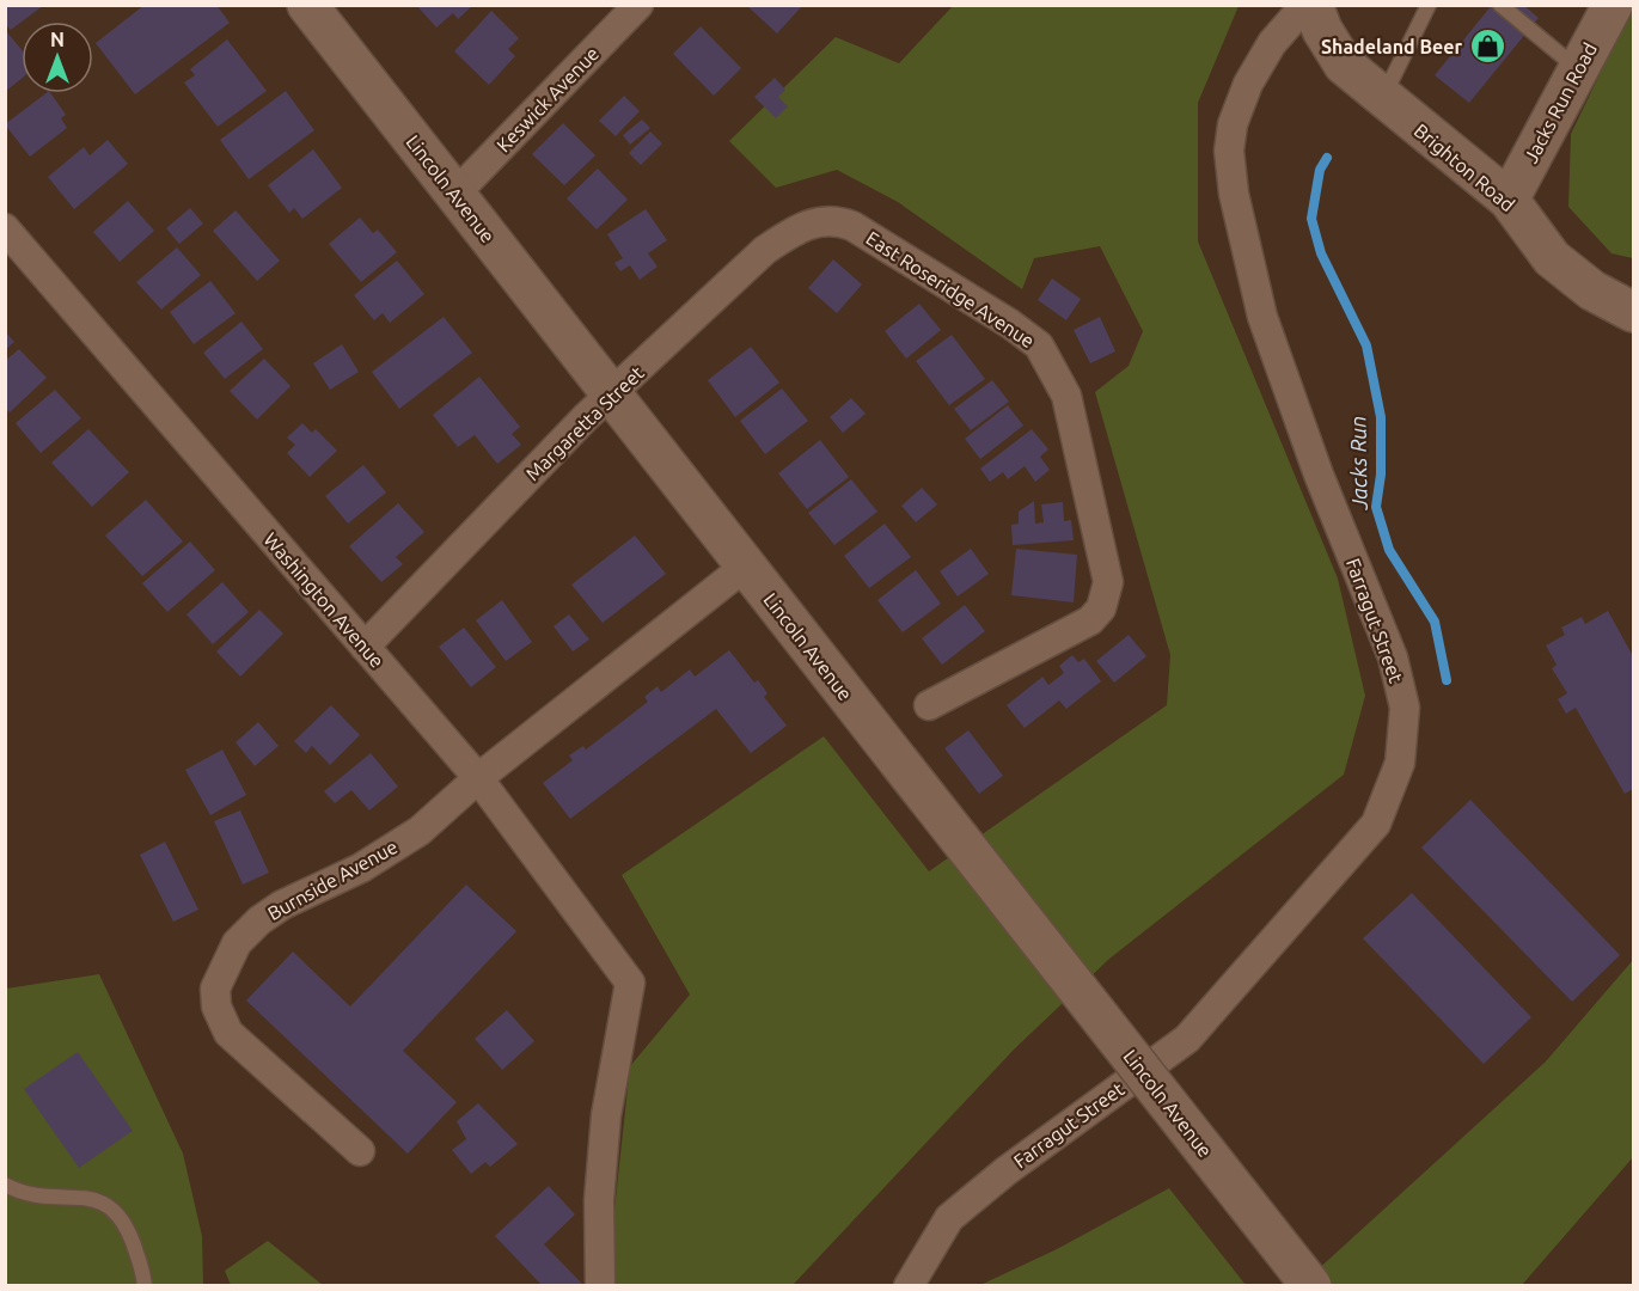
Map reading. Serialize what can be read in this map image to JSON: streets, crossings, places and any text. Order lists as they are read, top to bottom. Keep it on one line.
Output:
{"streets":{"street":["Keswick Avenue","Jacks Run Road","Brighton Road","Lincoln Avenue","East Roseridge Avenue","Margaretta Street","Washington Avenue","Farragut Street","Burnside Avenue"]},"crossings":[["Keswick Avenue","Lincoln Avenue"],["Jacks Run Road","Brighton Road"],["Lincoln Avenue","Margaretta Street"],["Lincoln Avenue","Burnside Avenue"],["East Roseridge Avenue","Margaretta Street"],["Margaretta Street","Washington Avenue"],["Washington Avenue","Burnside Avenue"]],"water":["Jacks Run"],"places":{"shop":["Shadeland Beer"]},"north":"top"}
